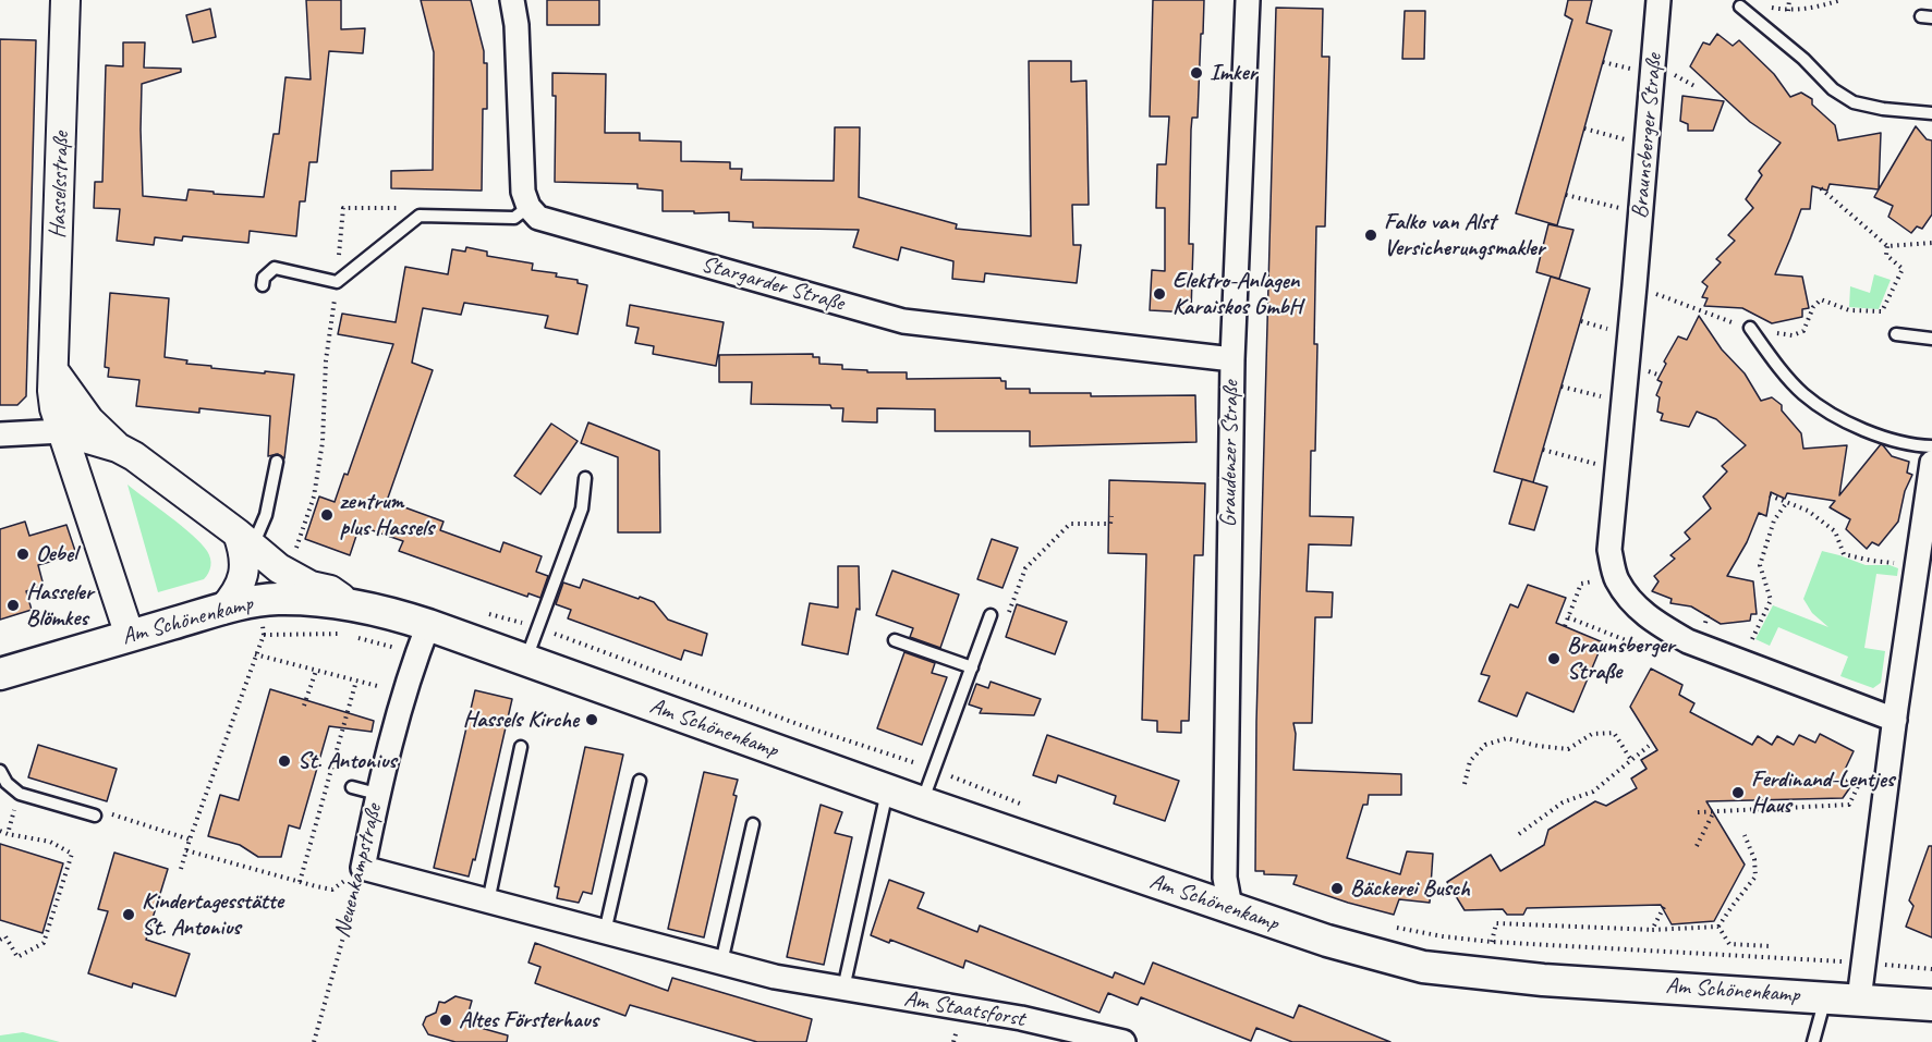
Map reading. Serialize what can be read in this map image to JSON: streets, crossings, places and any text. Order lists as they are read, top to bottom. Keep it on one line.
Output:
{"streets":{"main road":["Am Schönenkamp"],"street":["Braunsberger Straße","Hasselsstraße","Stargarder Straße","Graudenzer Straße","Neuenkampstraße","Am Staatsforst"]},"crossings":[["Hasselsstraße","Am Schönenkamp"],["Stargarder Straße","Graudenzer Straße"],["Graudenzer Straße","Am Schönenkamp"],["Am Schönenkamp","Neuenkampstraße"],["Neuenkampstraße","Am Staatsforst"]],"places":["Imker","Falko van Alst Versicherungsmakler","Elektro-Anlagen Karaiskos GmbH","zentrum plus Hassels","Oebel","Hasseler Blömkes","Braunsberger Straße","Hassels Kirche","St. Antonius","Ferdinand-Lentjes Haus","Bäckerei Busch","Kindertagesstätte St. Antonius","Altes Försterhaus"]}
